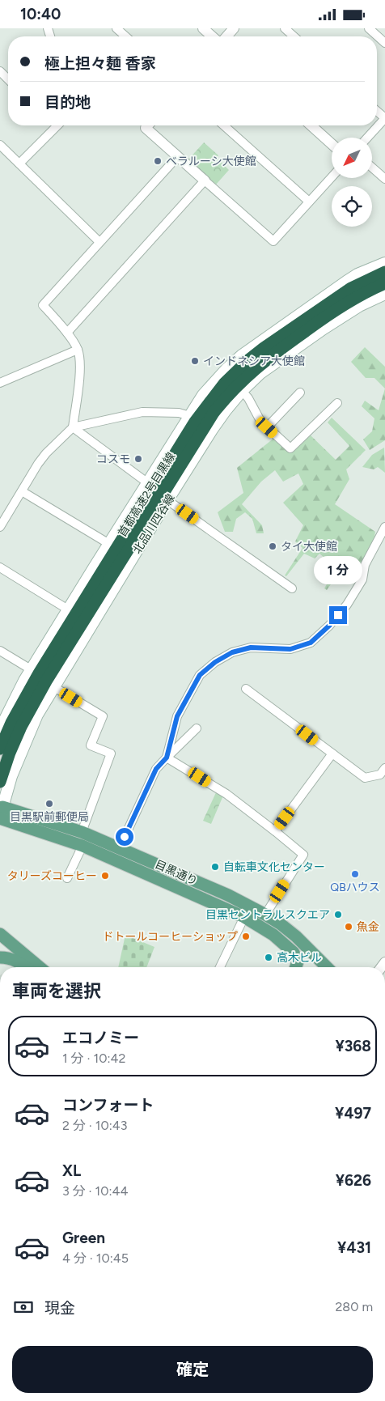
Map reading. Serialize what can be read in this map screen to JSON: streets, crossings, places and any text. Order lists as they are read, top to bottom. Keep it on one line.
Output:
{"streets":{"highway":["首都高速2号目黒線"],"main road":["北品川四谷線","目黒通り"]},"crossings":[["北品川四谷線","目黒通り"]],"places":["ベラルーシ大使館","インドネシア大使館","コスモ","タイ大使館","目黒駅前郵便局","自転車文化センター","QBハウス","タリーズコーヒー","目黒セントラルスクエア","魚金","ドトールコーヒーショップ","高木ビル"],"north":"bottom left","page":{"status":"10:40","banner":["極上担々麺 香家","目的地"],"bubble":"1 分","heading":"車両を選択","list":[{"name":"エコノミー","note":"1 分 · 10:42","value":"¥368"},{"name":"コンフォート","note":"2 分 · 10:43","value":"¥497"},{"name":"XL","note":"3 分 · 10:44","value":"¥626"},{"name":"Green","note":"4 分 · 10:45","value":"¥431"}],"pay":["現金","280 m"],"buttons":"確定"}}
